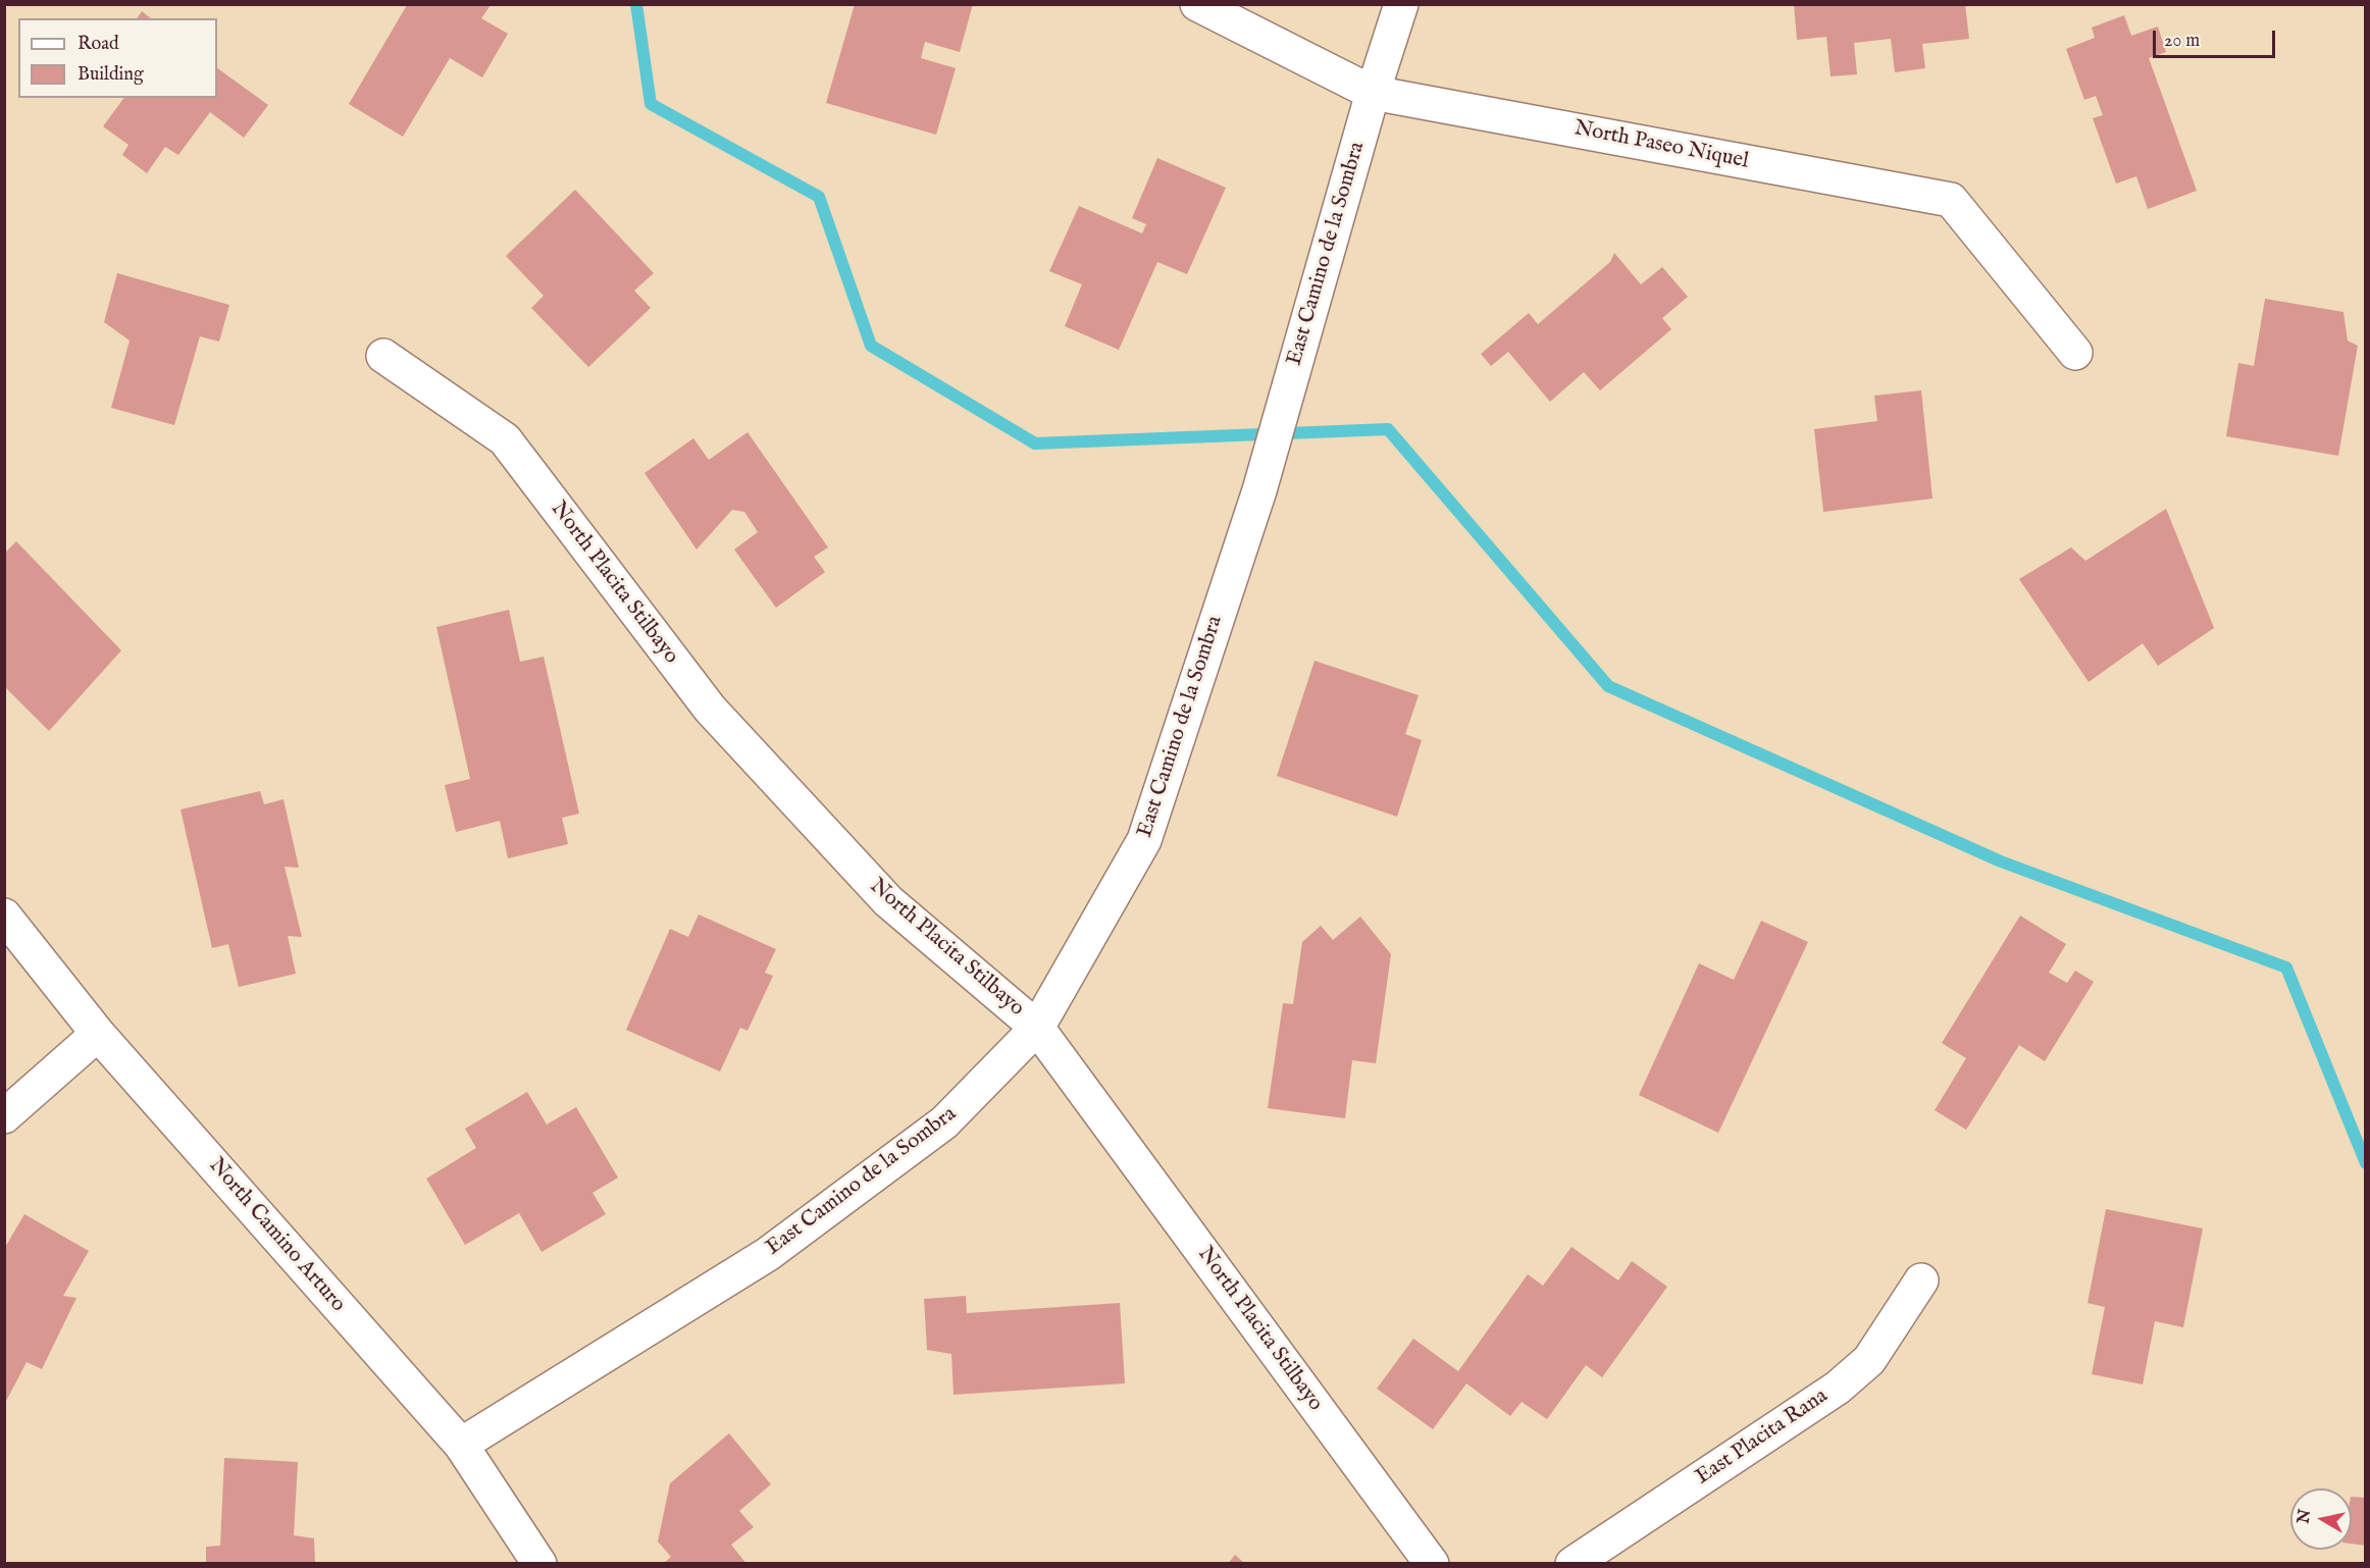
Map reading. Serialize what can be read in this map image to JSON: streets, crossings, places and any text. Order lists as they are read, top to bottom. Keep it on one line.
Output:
{"streets":{"street":["North Paseo Niquel","East Camino de la Sombra","North Placita Stilbayo","North Camino Arturo","East Placita Rana"]},"crossings":[["North Paseo Niquel","East Camino de la Sombra"],["East Camino de la Sombra","North Placita Stilbayo"],["East Camino de la Sombra","North Camino Arturo"]],"legend":["Road","Building"],"scale_bar":"20 m","north":"left"}
